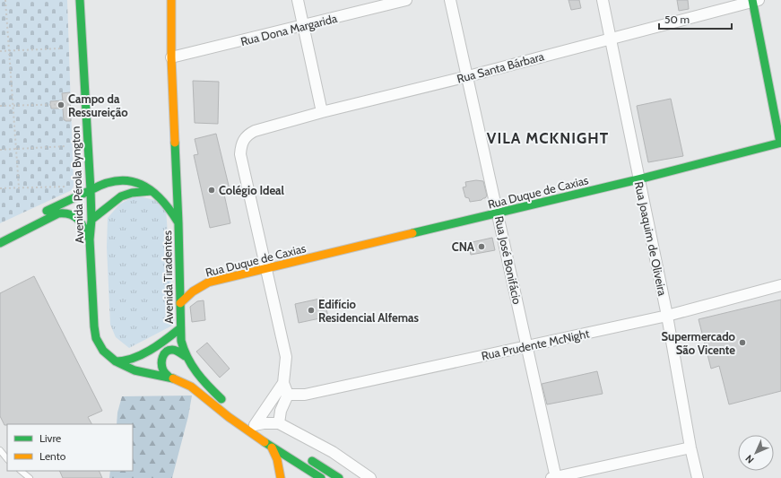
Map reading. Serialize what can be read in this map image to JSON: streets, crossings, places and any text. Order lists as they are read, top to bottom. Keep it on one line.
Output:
{"streets":{"main road":["Avenida Pérola Byngton","Rua Duque de Caxias","Avenida Tiradentes"],"street":["Rua Dona Margarida","Rua Santa Bárbara","Rua Joaquim de Oliveira","Rua José Bonifácio","Rua Prudente McNight"]},"crossings":[["Rua Dona Margarida","Avenida Tiradentes"],["Rua Santa Bárbara","Rua Duque de Caxias"],["Rua Santa Bárbara","Rua Joaquim de Oliveira"],["Rua Santa Bárbara","Rua José Bonifácio"],["Rua Duque de Caxias","Rua Joaquim de Oliveira"],["Rua Duque de Caxias","Rua José Bonifácio"],["Rua Duque de Caxias","Avenida Tiradentes"],["Rua Joaquim de Oliveira","Rua Prudente McNight"],["Rua José Bonifácio","Rua Prudente McNight"]],"districts":["VILA MCKNIGHT"],"places":["Campo da Ressureição","Colégio Ideal","CNA","Edifício Residencial Alfemas","Supermercado São Vicente"],"legend":["Livre","Lento"],"scale_bar":"50 m","north":"bottom left"}
